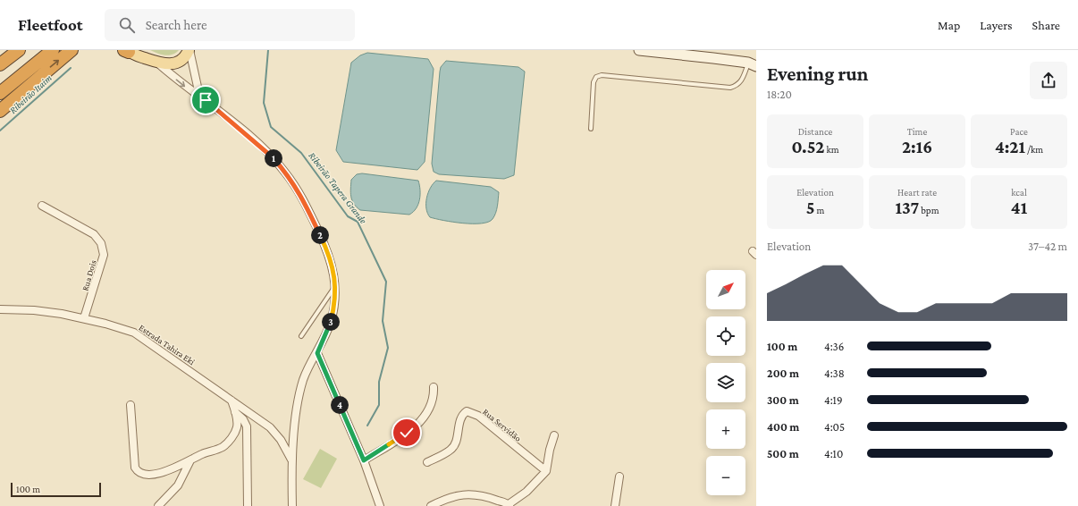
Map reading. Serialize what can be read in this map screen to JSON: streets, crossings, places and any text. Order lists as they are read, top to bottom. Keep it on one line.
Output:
{"streets":{"street":["Rua Dois","Estrada Tahira Eki","Rua Servidão"]},"crossings":[["Rua Dois","Estrada Tahira Eki"]],"water":["Ribeirão Itaim","Ribeirão Tapera Grande"],"scale_bar":"100 m","north":"top right","page":{"header":"Fleetfoot","search":"Search here","nav":["Map","Layers","Share"],"heading":["Evening run","18:20"],"stats":[["Distance","0.52 km"],["Time","2:16"],["Pace","4:21 /km"],["Elevation","5 m"],["Heart rate","137 bpm"],["kcal","41"]],"pins":["1","2","3","4"],"chart":["Elevation","37–42 m"],"map_buttons":["+","−"],"list":[{"name":"100 m","note":"4:36"},{"name":"200 m","note":"4:38"},{"name":"300 m","note":"4:19"},{"name":"400 m","note":"4:05"},{"name":"500 m","note":"4:10"}],"scale":"100 m"}}
